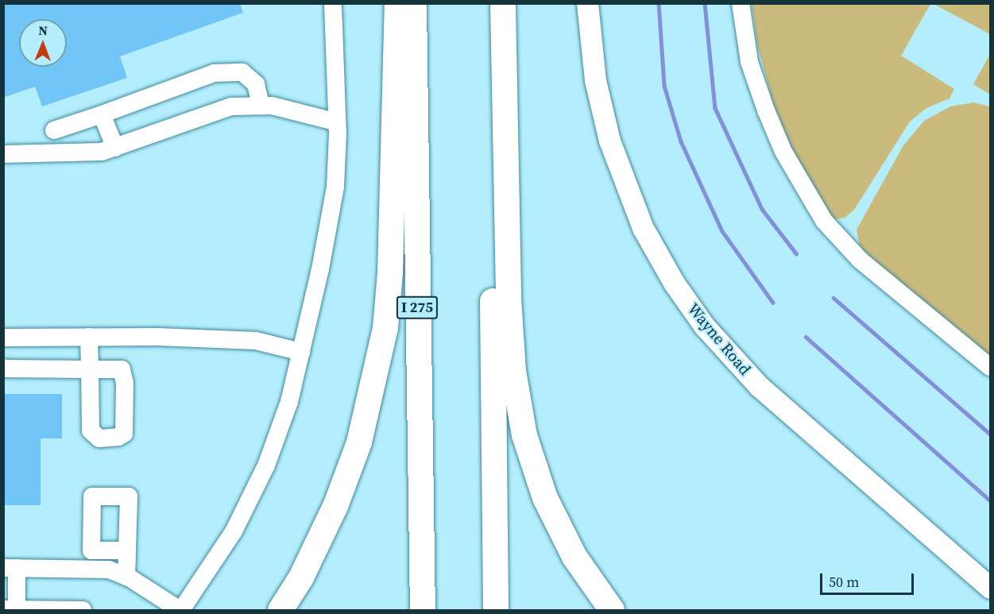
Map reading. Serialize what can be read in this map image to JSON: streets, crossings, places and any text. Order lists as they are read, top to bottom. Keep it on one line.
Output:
{"streets":{"highway":["I 275"],"main road":["Wayne Road"]},"scale_bar":"50 m","north":"top"}
